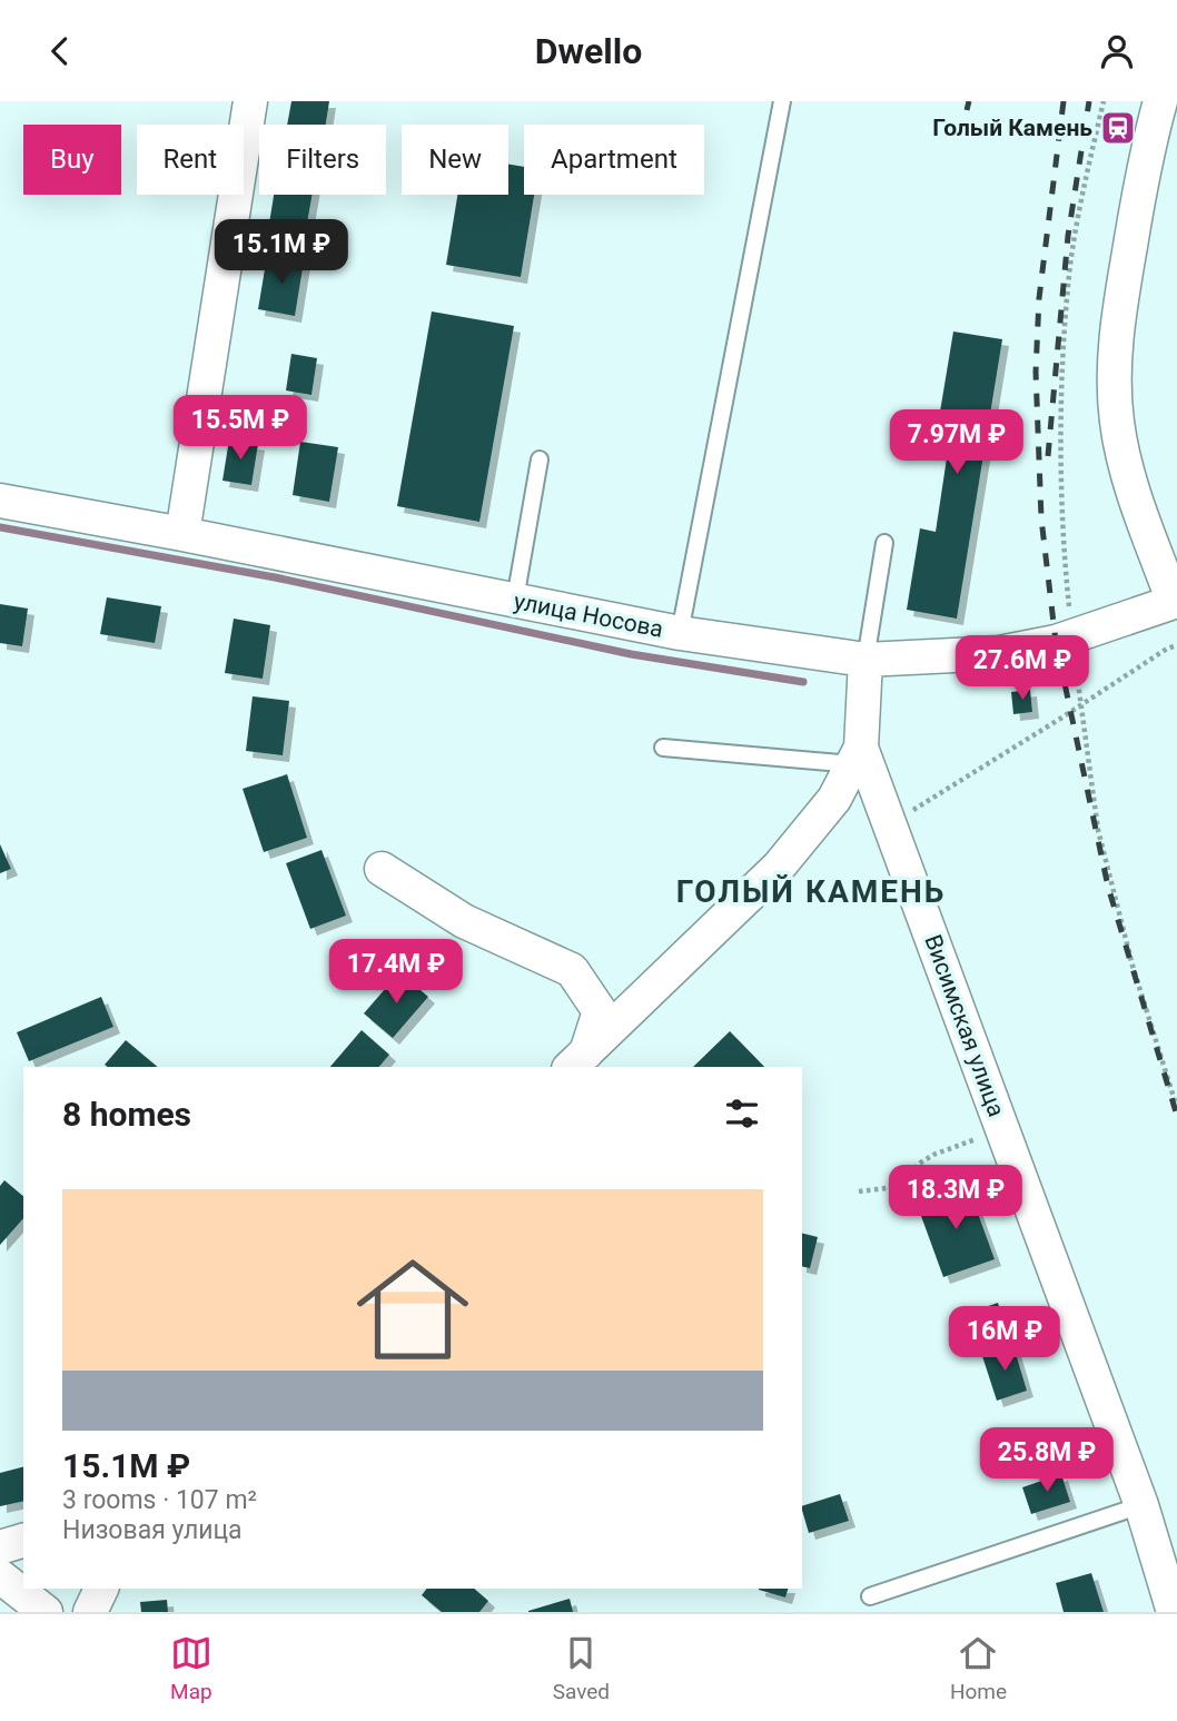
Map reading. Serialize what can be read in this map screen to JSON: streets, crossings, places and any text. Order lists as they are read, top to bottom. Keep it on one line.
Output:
{"streets":{"street":["улица Носова","Висимская улица"]},"districts":["ГОЛЫЙ КАМЕНЬ"],"places":{"station":["Голый Камень"]},"page":{"header":"Dwello","chip":["Buy","Rent","Filters","New","Apartment"],"price":["15.1M ₽","15.5M ₽","7.97M ₽","27.6M ₽","17.4M ₽","18.3M ₽","16M ₽","25.8M ₽"],"heading":"8 homes","list":[{"name":"15.1M ₽","note":"3 rooms · 107 m² · Низовая улица"}],"tabs":["Map","Saved","Home"]}}
